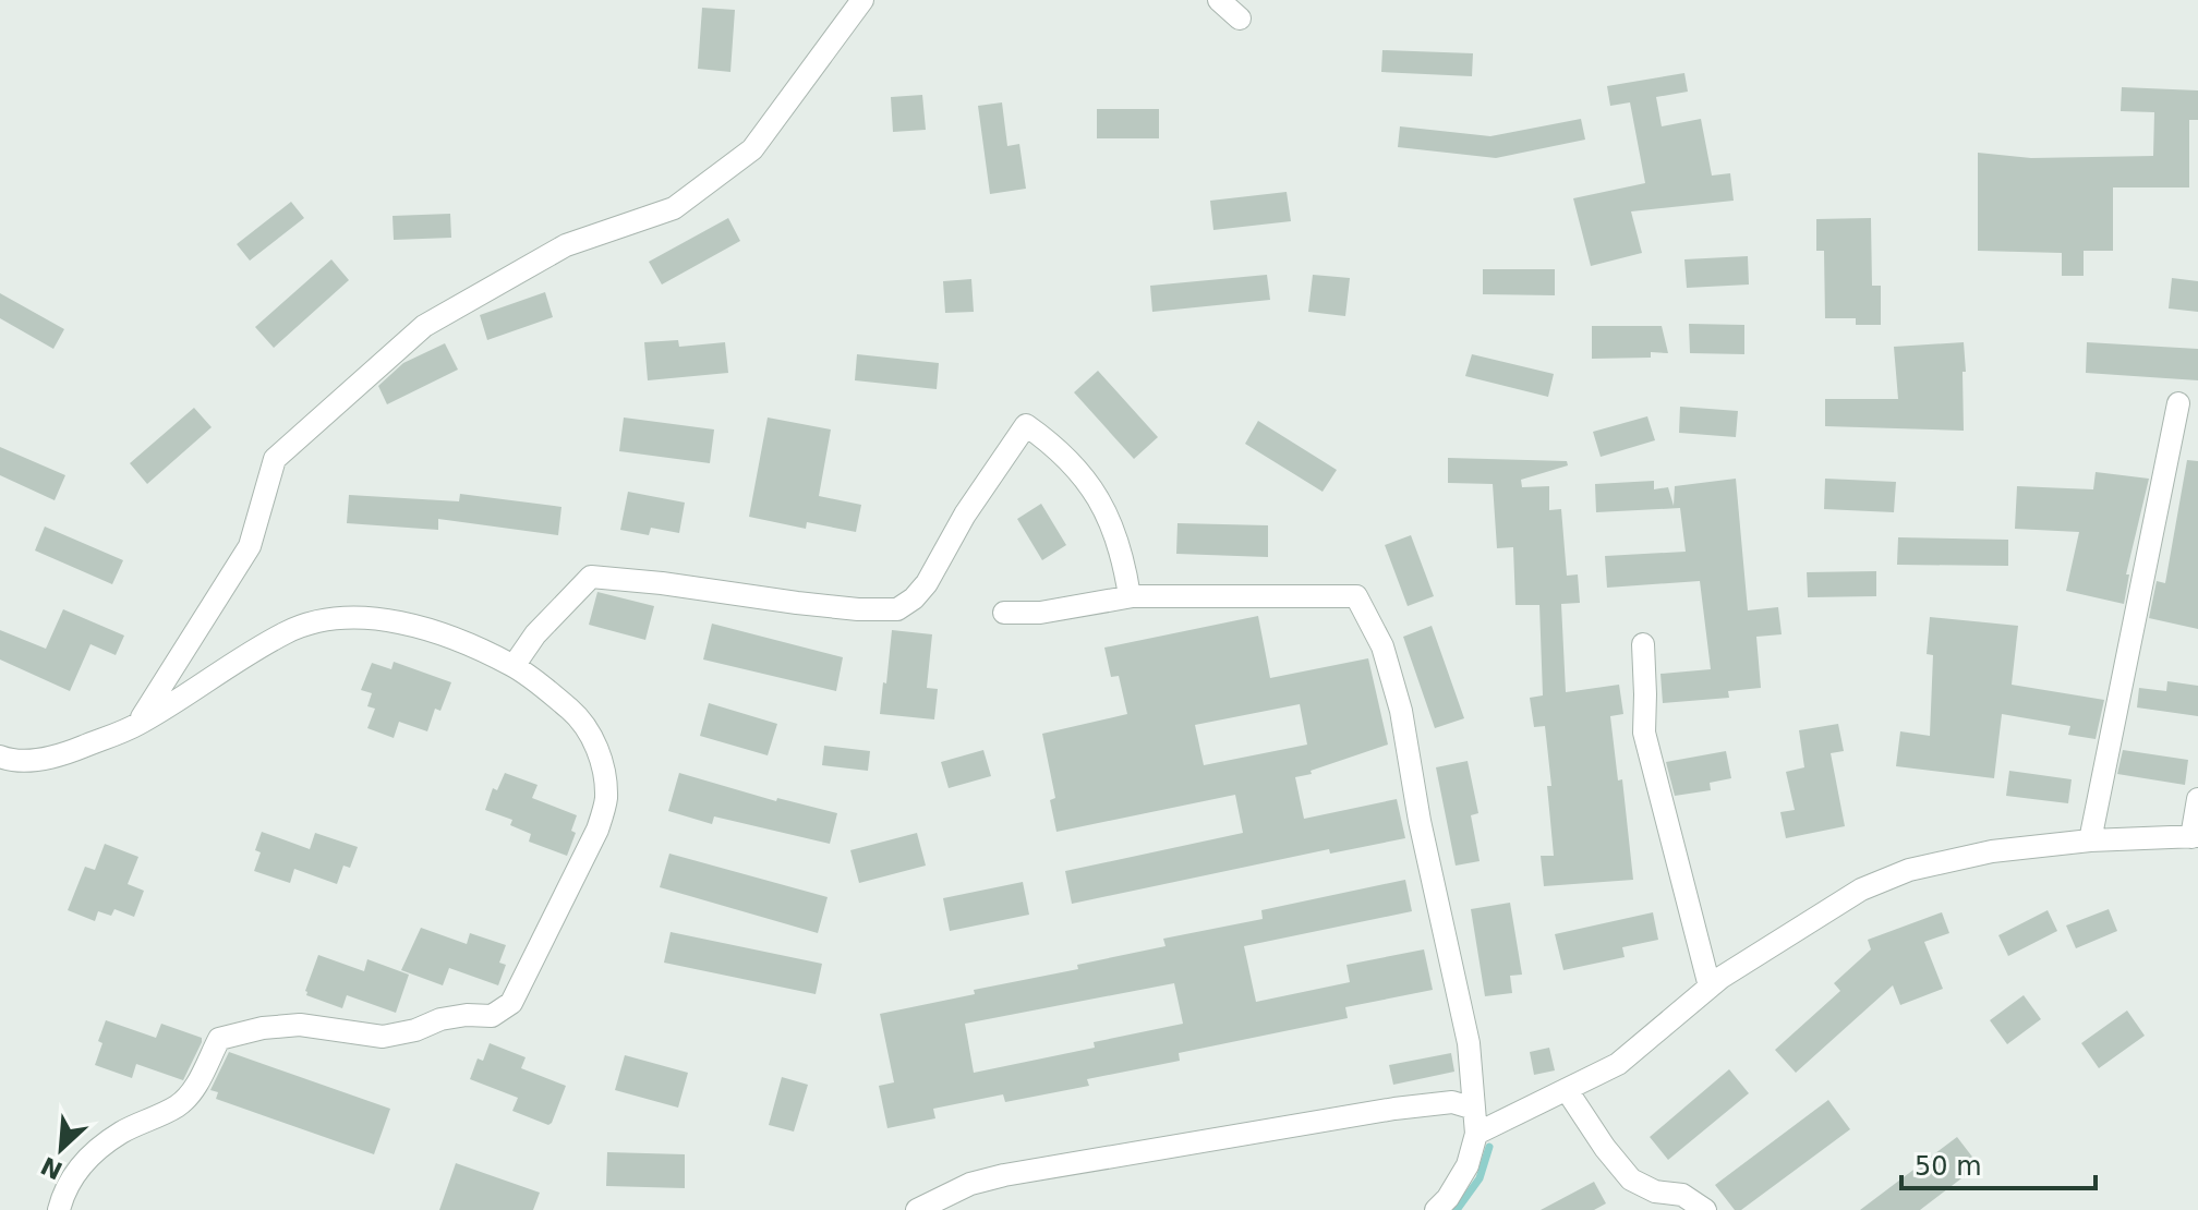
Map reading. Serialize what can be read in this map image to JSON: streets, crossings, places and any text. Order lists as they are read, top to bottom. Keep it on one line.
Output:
{"scale_bar":"50 m","north":"bottom left"}
